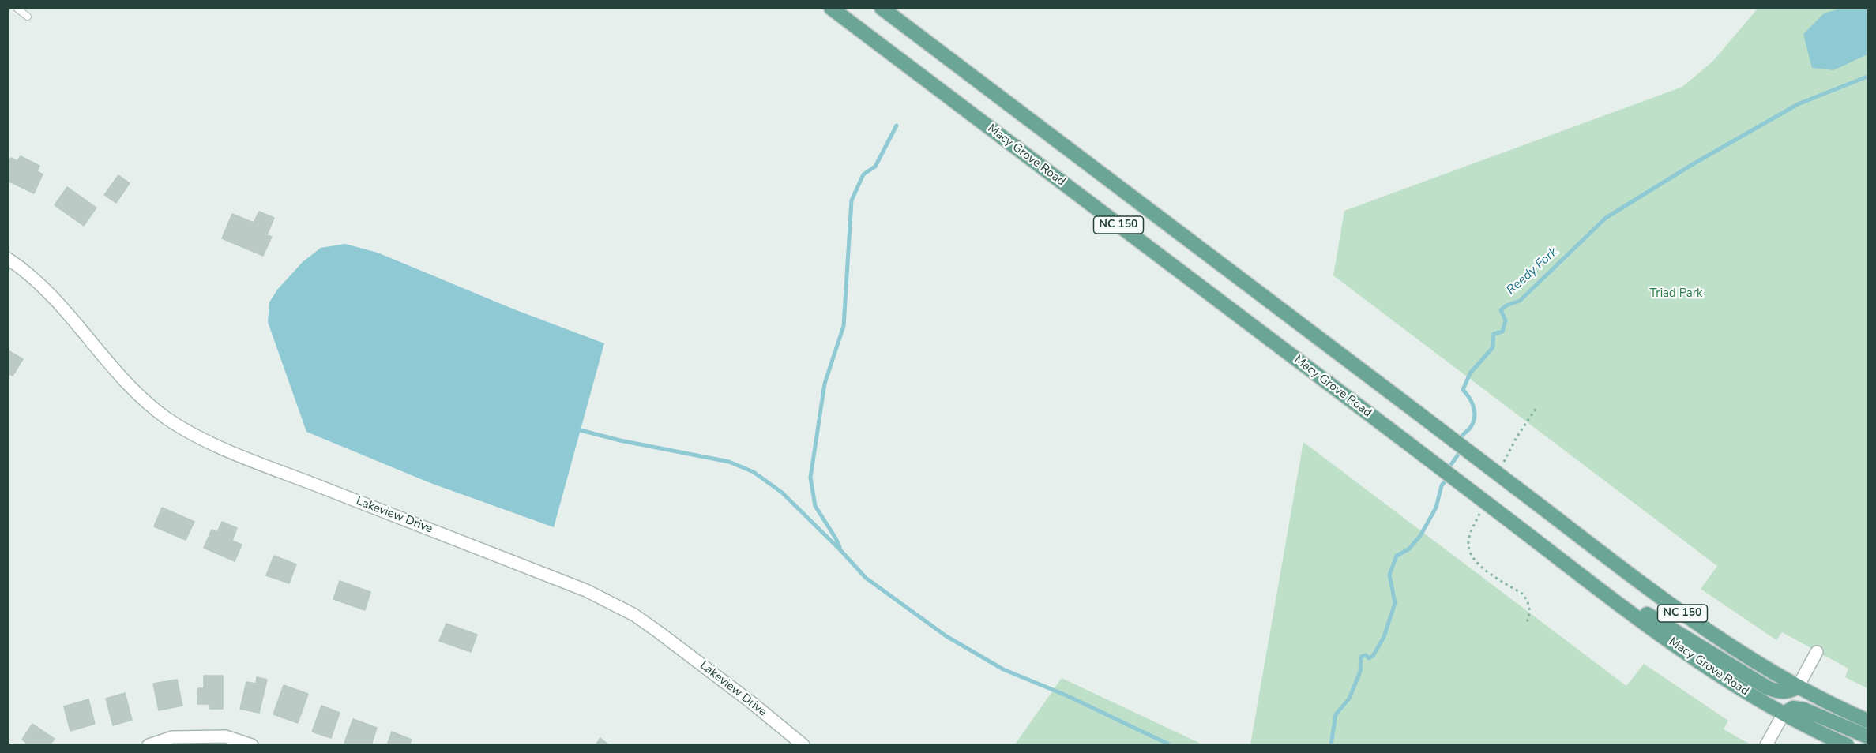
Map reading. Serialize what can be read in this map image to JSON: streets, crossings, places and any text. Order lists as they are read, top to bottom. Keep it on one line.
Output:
{"streets":{"main road":["Macy Grove Road","NC 150"],"street":["Lakeview Drive"]},"water":["Reedy Fork"],"parks":["Triad Park"]}
